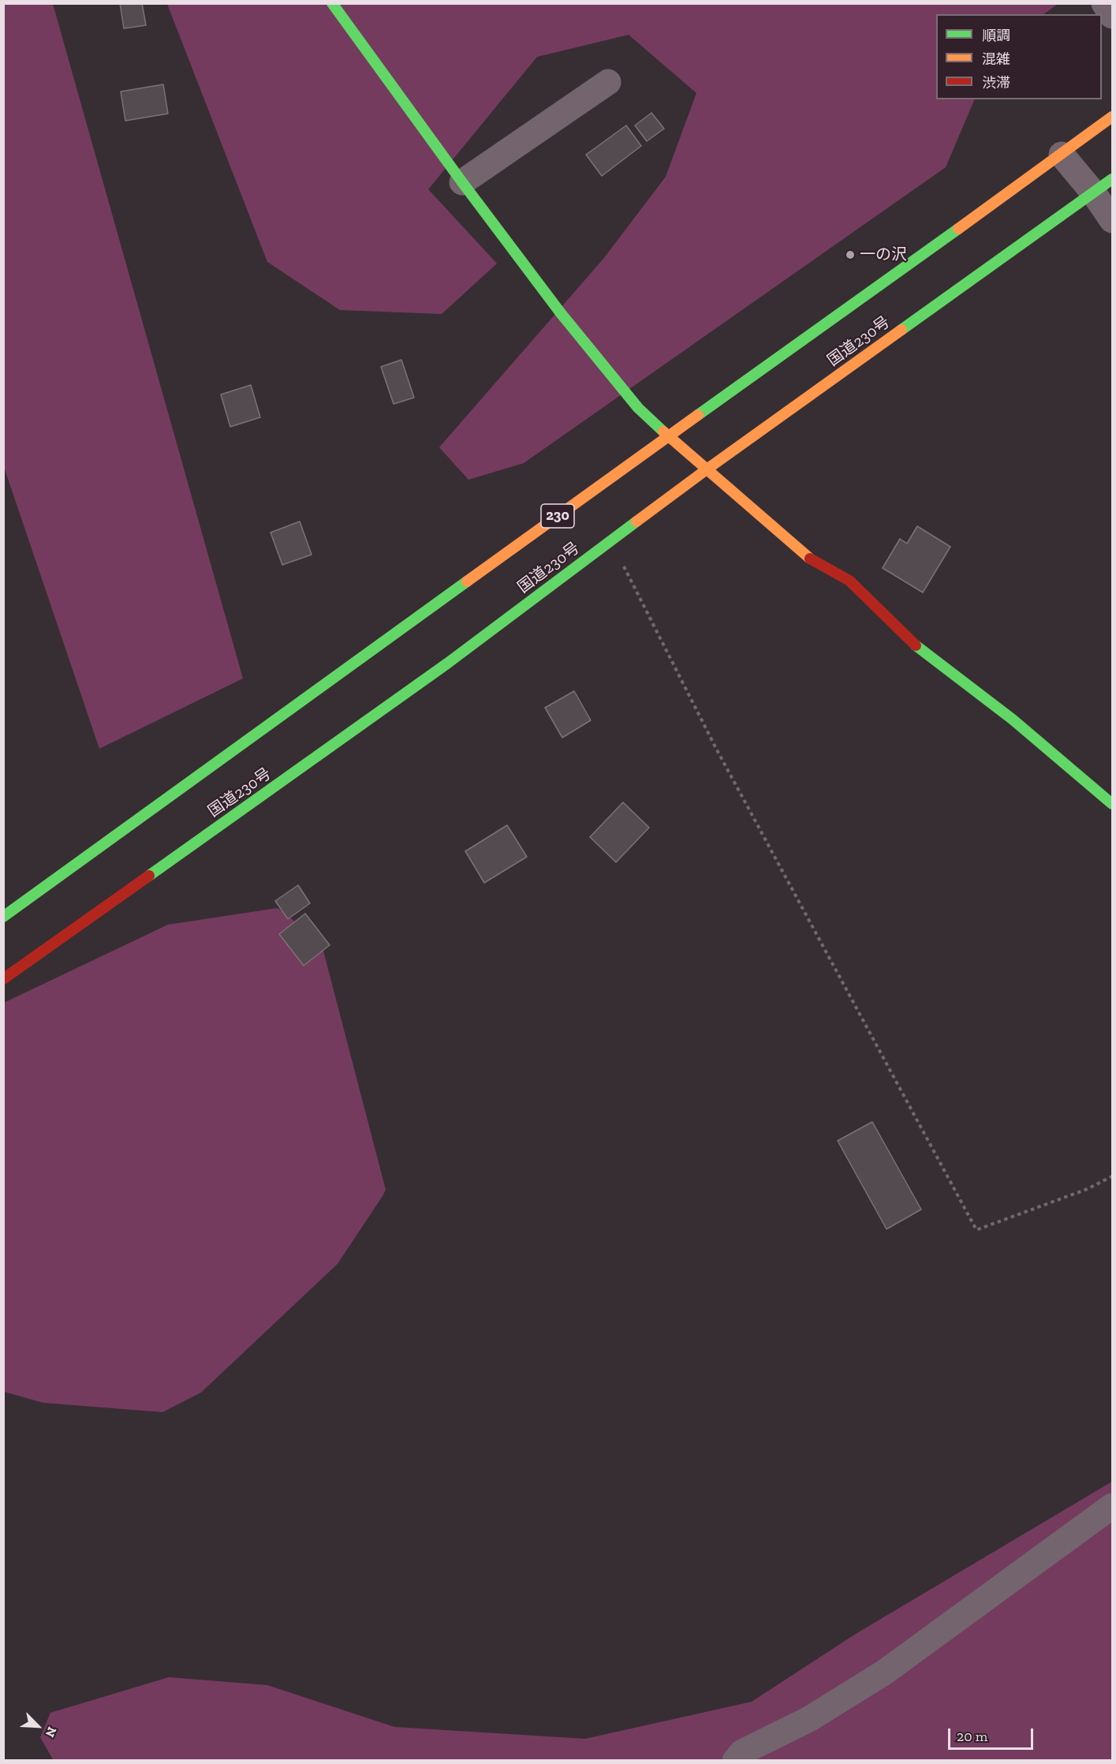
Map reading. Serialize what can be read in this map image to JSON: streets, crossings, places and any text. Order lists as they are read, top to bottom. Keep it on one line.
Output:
{"streets":{"main road":["国道230号","230"]},"places":["一の沢"],"legend":["順調","混雑","渋滞"],"scale_bar":"20 m","north":"bottom right"}
